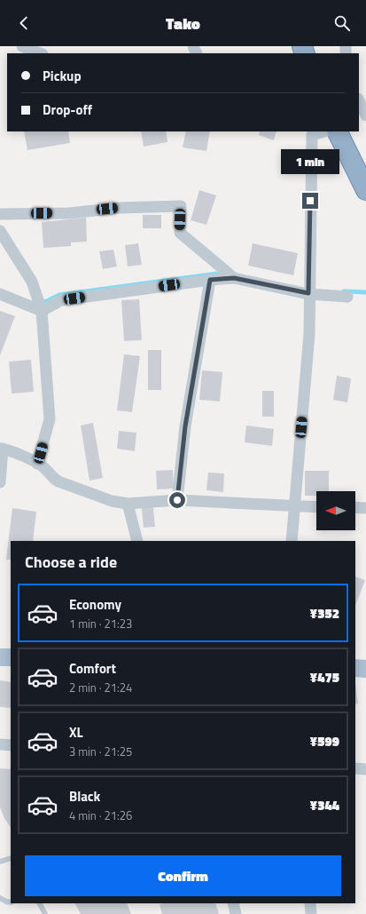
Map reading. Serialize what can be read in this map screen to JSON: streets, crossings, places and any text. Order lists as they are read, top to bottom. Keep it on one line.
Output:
{"north":"left","page":{"header":"Tako","banner":["Pickup","Drop-off"],"bubble":"1 min","heading":"Choose a ride","list":[{"name":"Economy","note":"1 min · 21:23","value":"¥352"},{"name":"Comfort","note":"2 min · 21:24","value":"¥475"},{"name":"XL","note":"3 min · 21:25","value":"¥599"},{"name":"Black","note":"4 min · 21:26","value":"¥344"}],"buttons":"Confirm"}}
